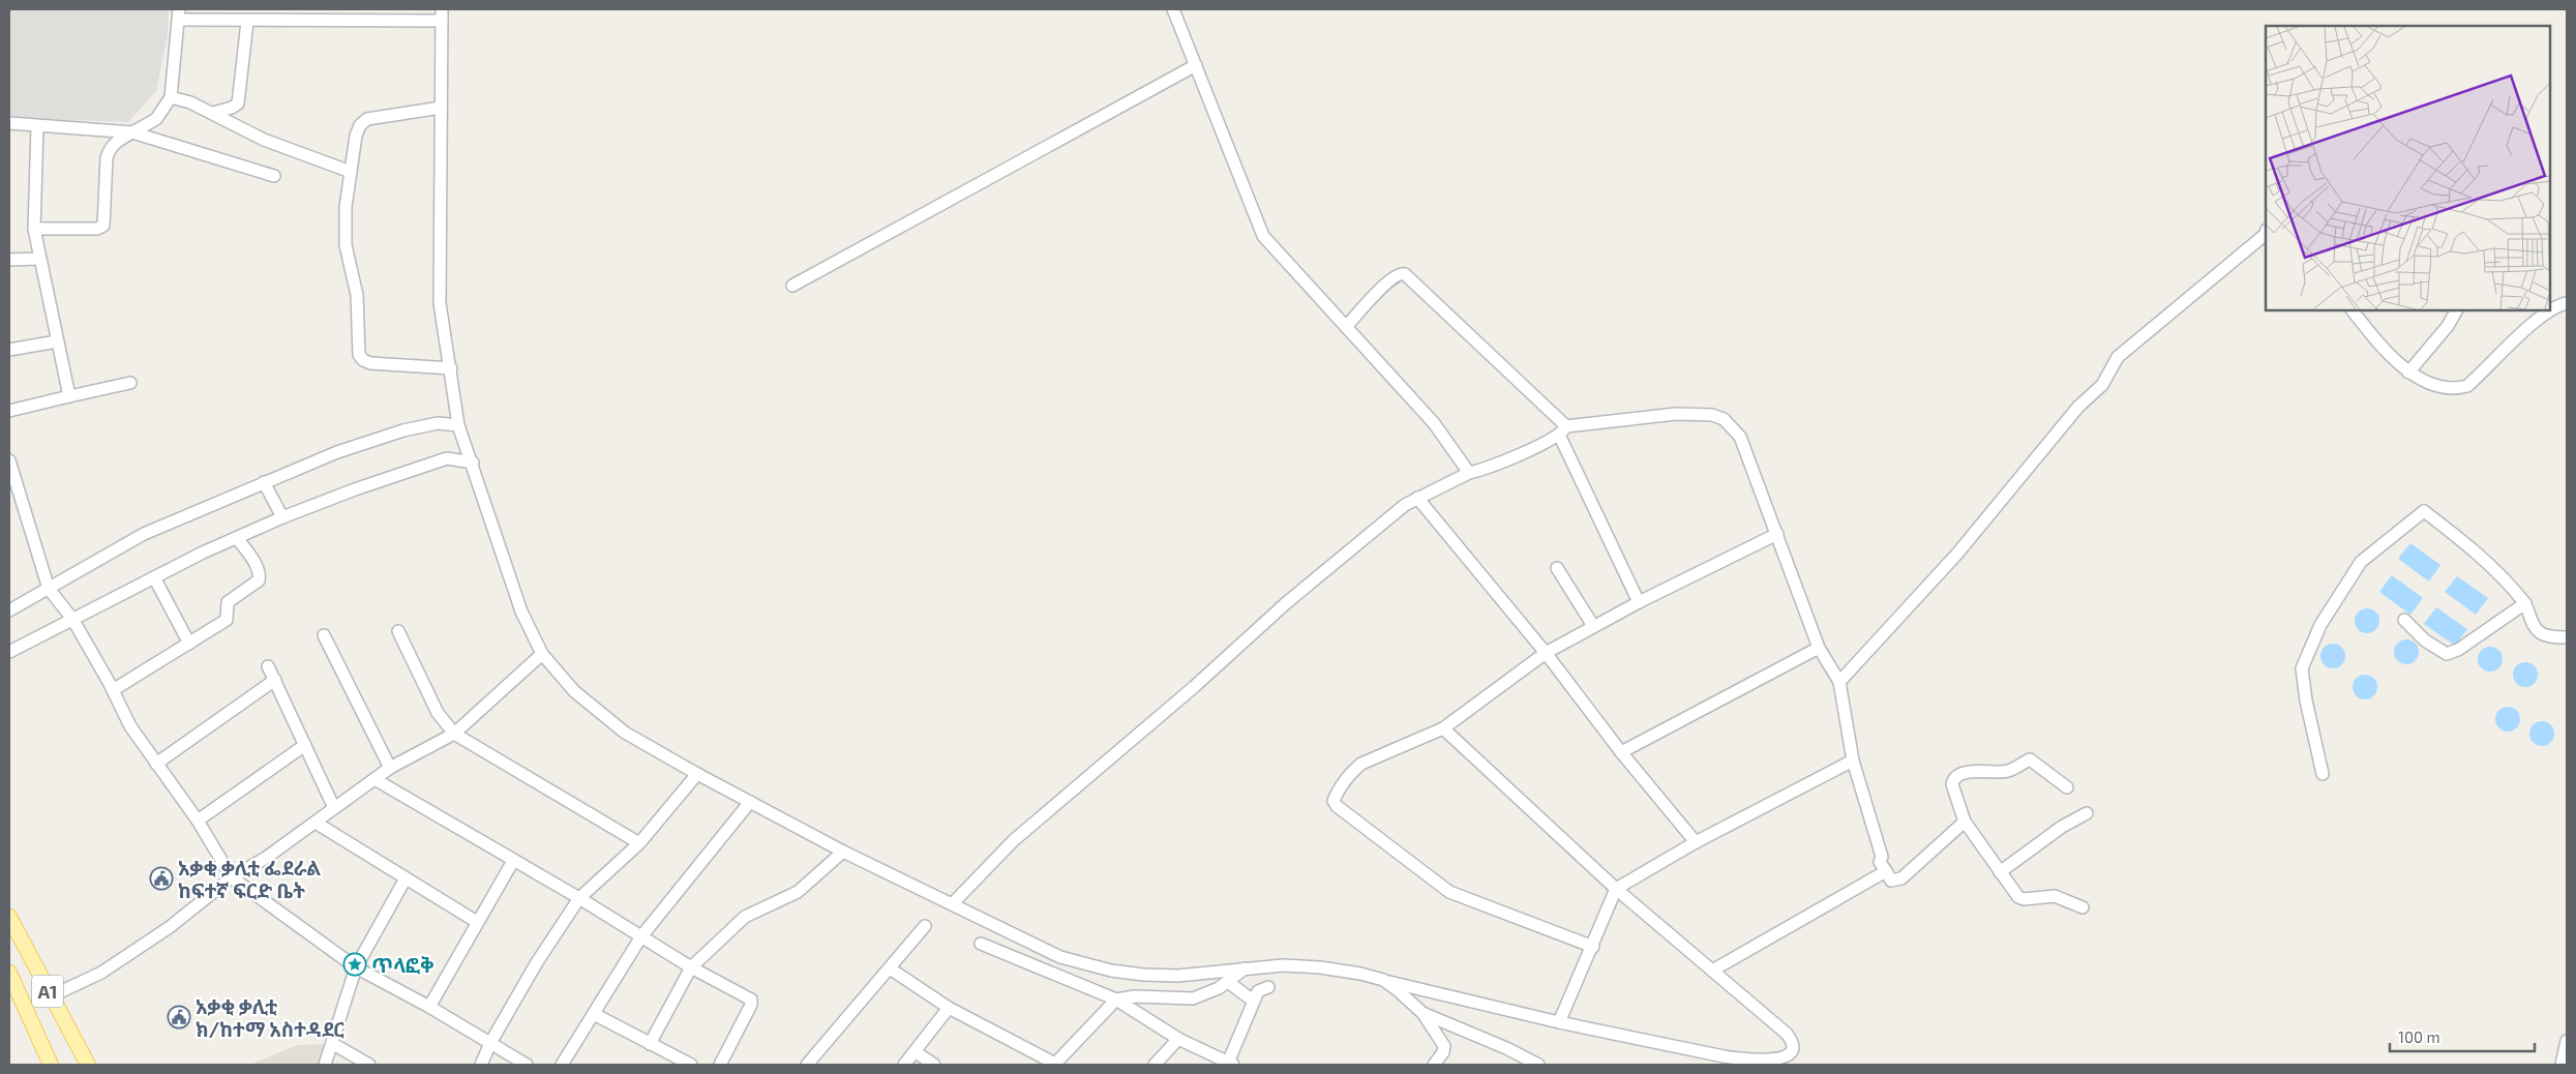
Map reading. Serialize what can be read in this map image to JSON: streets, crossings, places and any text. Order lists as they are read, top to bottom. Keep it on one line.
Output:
{"streets":{"main road":["A1"]},"places":{"public building":["አቃቂ ቃሊቲ ፌደራል ከፍተኛ ፍርድ ቤት","አቃቂ ቃሊቲ ክ/ከተማ አስተዳደር"],"place":["ጥላፎቅ"]},"scale_bar":"100 m"}
